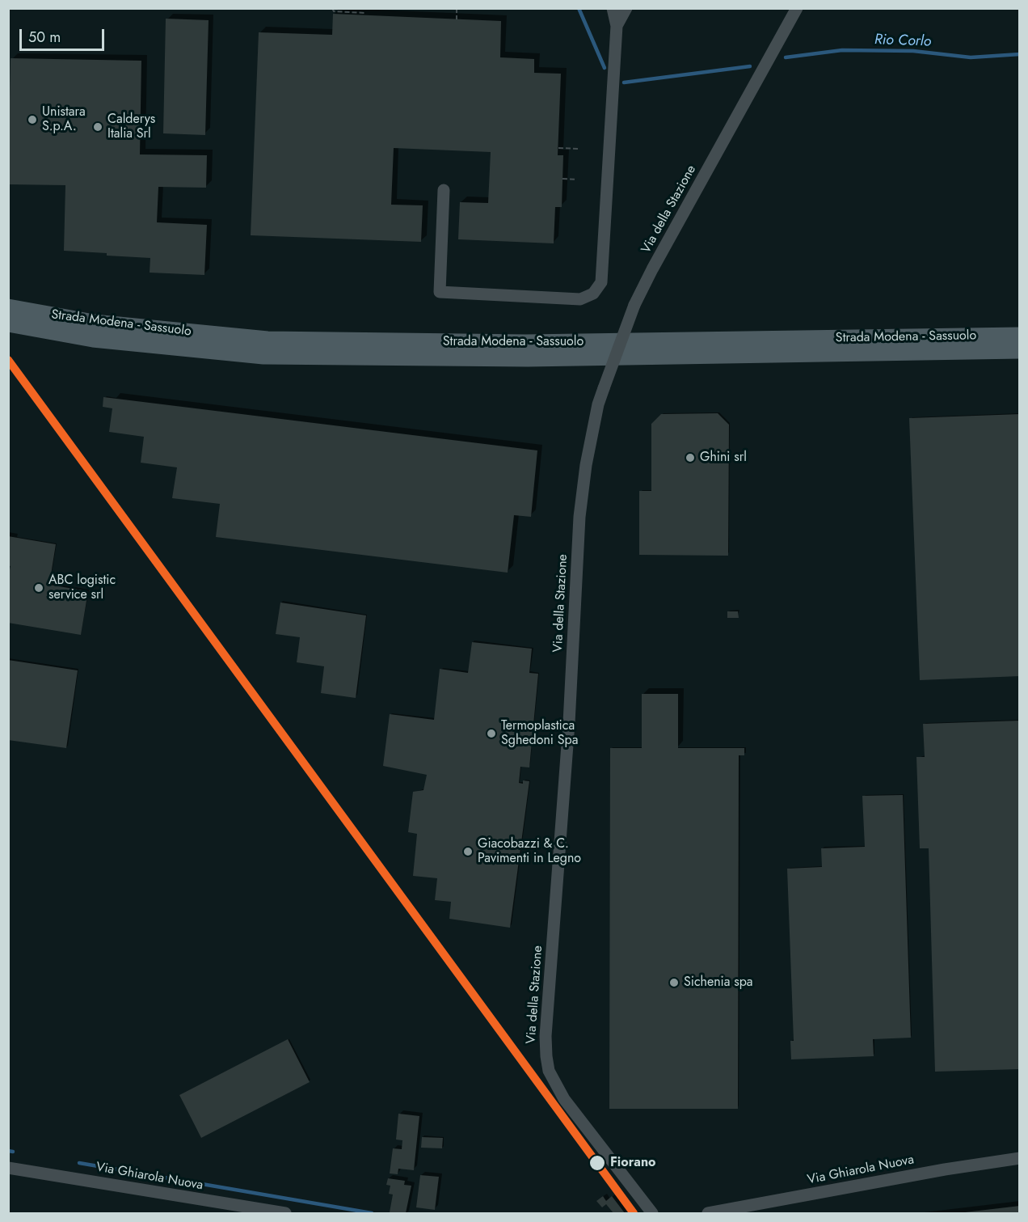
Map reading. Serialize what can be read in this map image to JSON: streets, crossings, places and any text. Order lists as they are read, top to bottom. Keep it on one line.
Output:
{"streets":{"highway":["Strada Modena - Sassuolo"],"street":["Via della Stazione","Via Ghiarola Nuova"]},"water":["Rio Corlo"],"places":["Unistara S.p.A.","Calderys Italia Srl","Ghini srl","ABC logistic service srl","Termoplastica Sghedoni Spa","Giacobazzi & C. Pavimenti in Legno","Sichenia spa","Fiorano"],"scale_bar":"50 m"}
